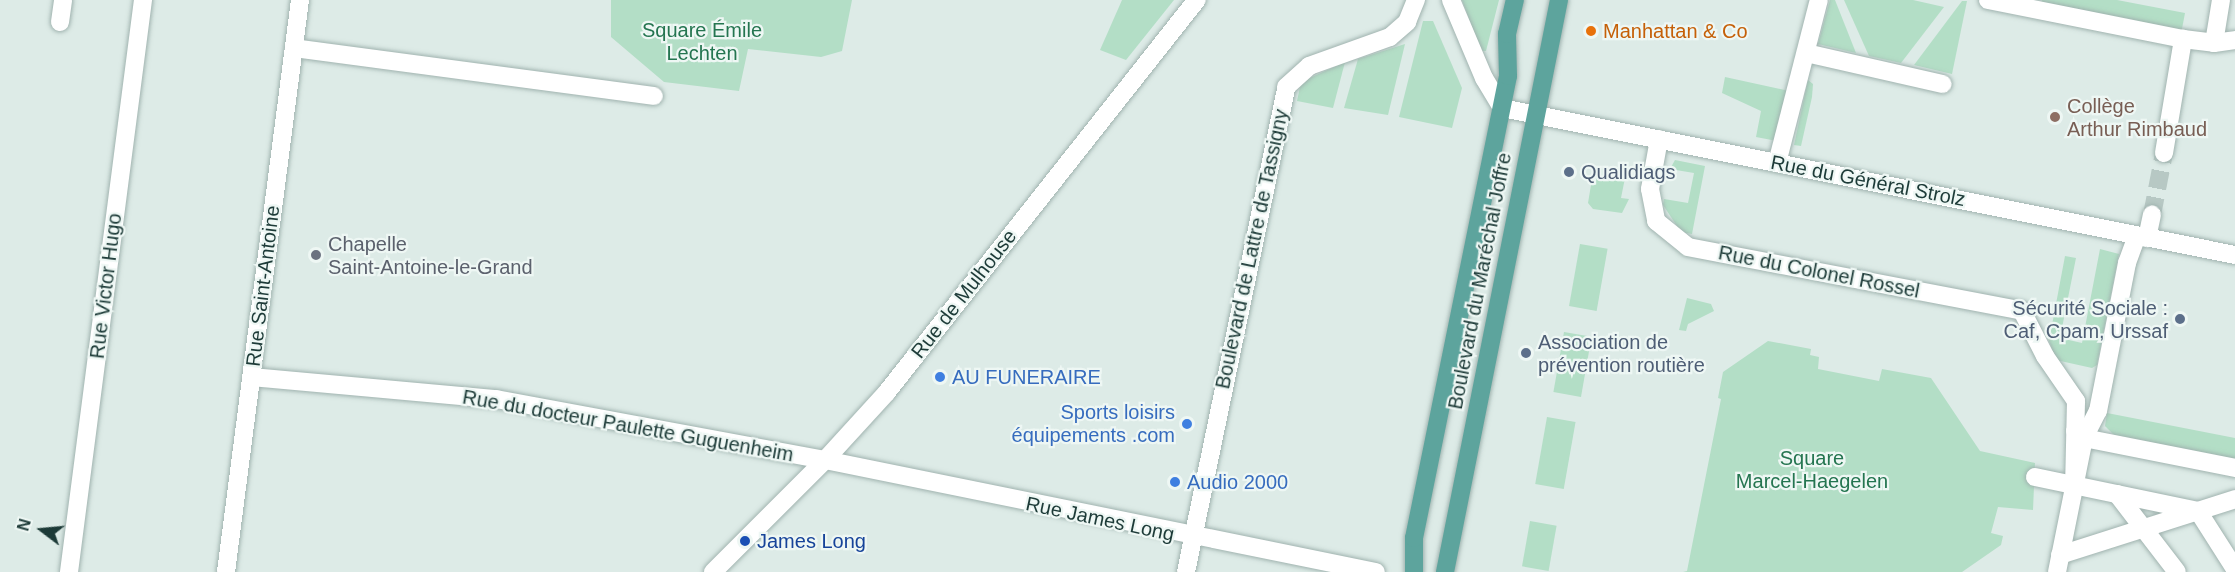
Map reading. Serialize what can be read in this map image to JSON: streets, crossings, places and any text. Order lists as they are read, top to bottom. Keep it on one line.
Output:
{"streets":{"main road":["Boulevard du Maréchal Joffre"],"street":["Rue du Général Strolz","Boulevard de Lattre de Tassigny","Rue du Colonel Rossel","Rue Victor Hugo","Rue Saint-Antoine","Rue de Mulhouse","Rue du docteur Paulette Guguenheim","Rue James Long"]},"crossings":[["Rue du Général Strolz","Rue du Colonel Rossel"],["Rue du Général Strolz","Boulevard du Maréchal Joffre"],["Boulevard de Lattre de Tassigny","Rue James Long"],["Rue Saint-Antoine","Rue du docteur Paulette Guguenheim"],["Rue de Mulhouse","Rue du docteur Paulette Guguenheim"],["Rue de Mulhouse","Rue James Long"],["Rue du docteur Paulette Guguenheim","Rue James Long"]],"parks":["Square Émile Lechten","Square Marcel-Haegelen"],"places":["Manhattan & Co","Collège Arthur Rimbaud","Qualidiags","Chapelle Saint-Antoine-le-Grand","Sécurité Sociale : Caf, Cpam, Urssaf","Association de prévention routière","AU FUNERAIRE","Sports loisirs équipements .com","Audio 2000","James Long"],"north":"left"}
